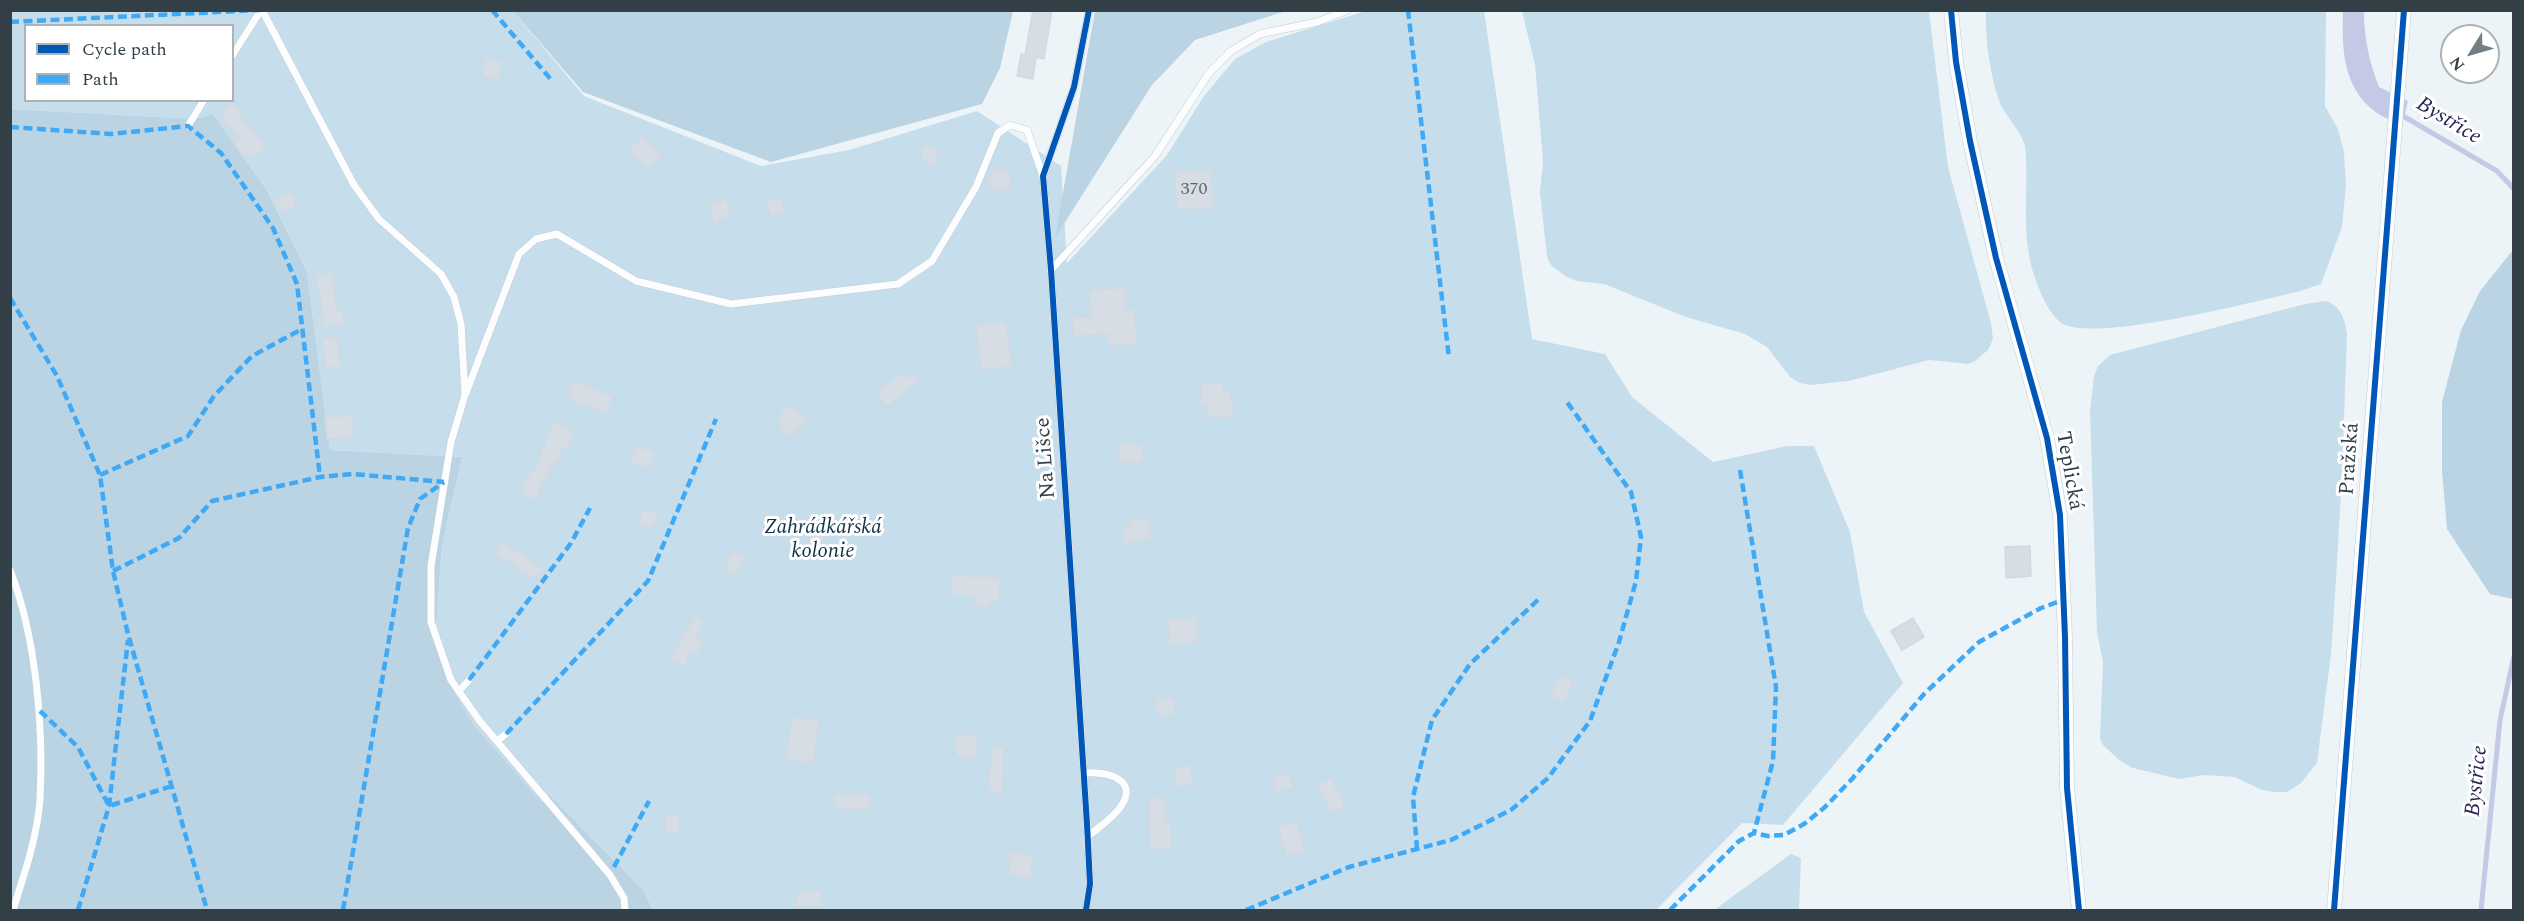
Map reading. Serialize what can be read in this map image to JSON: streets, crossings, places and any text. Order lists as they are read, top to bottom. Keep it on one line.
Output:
{"streets":{"street":["Pražská","Teplická"],"lane":["Na Lišce"]},"water":["Bystřice"],"parks":["Zahrádkářská kolonie"],"house_numbers":["370"],"legend":["Cycle path","Path"],"north":"bottom left"}
